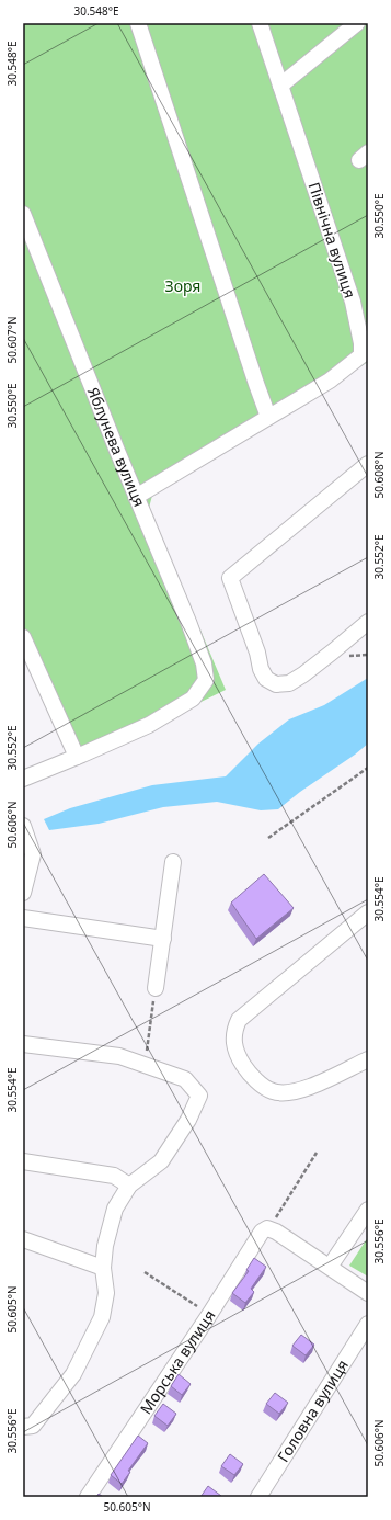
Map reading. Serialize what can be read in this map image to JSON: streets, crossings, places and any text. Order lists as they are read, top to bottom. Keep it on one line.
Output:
{"streets":{"street":["Північна вулиця","Яблунева вулиця","Морська вулиця","Головна вулиця"]},"crossings":[["Північна вулиця","Яблунева вулиця"]],"parks":["Зоря"],"coordinates":["30.548°E","30.550°E","50.607°N","50.608°N","30.552°E","50.606°N","30.554°E","30.556°E","50.605°N"]}
